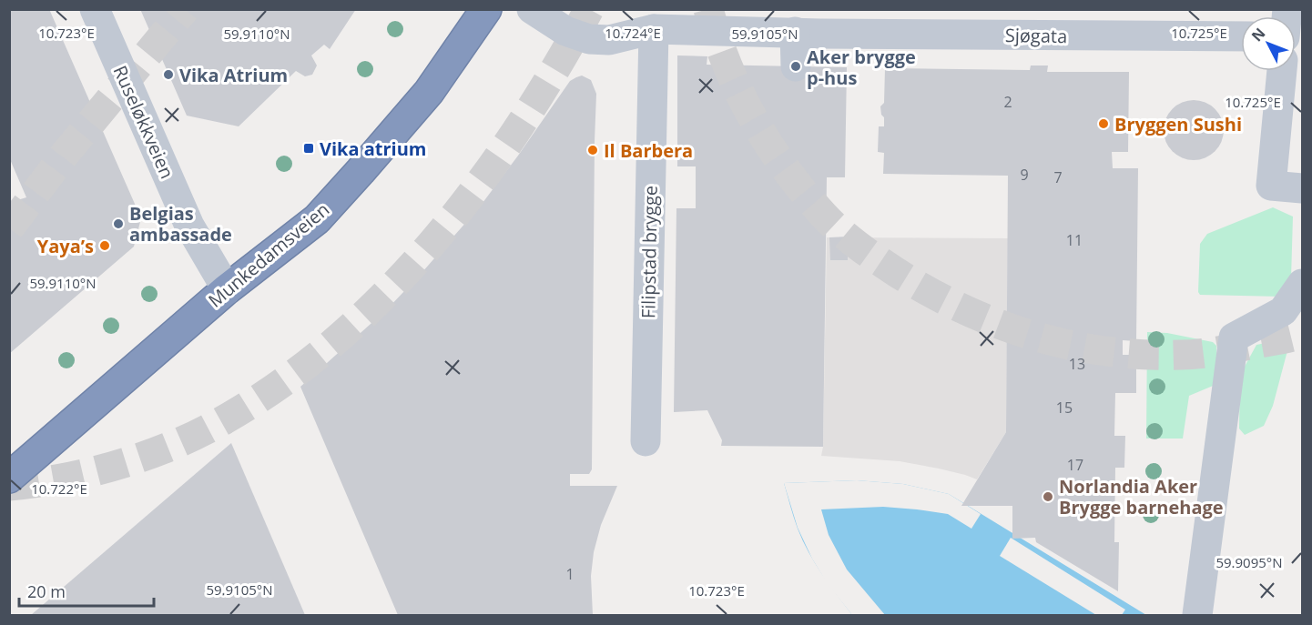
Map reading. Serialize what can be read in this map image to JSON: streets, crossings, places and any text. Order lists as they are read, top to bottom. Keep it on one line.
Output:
{"streets":{"highway":["Munkedamsveien"],"street":["Sjøgata","Ruseløkkveien","Filipstad brygge"]},"crossings":[["Sjøgata","Filipstad brygge"],["Ruseløkkveien","Munkedamsveien"]],"places":{"other":["Aker brygge p-hus","Vika Atrium","Bryggen Sushi","Il Barbera","Belgias ambassade","Yaya’s","Norlandia Aker Brygge barnehage"],"transit":["Vika atrium"]},"house_numbers":["2","9","7","11","13","15","17","1"],"scale_bar":"20 m","north":"top left","coordinates":["10.723°E","10.724°E","10.725°E","59.9110°N","59.9105°N","10.722°E","59.9095°N"]}
